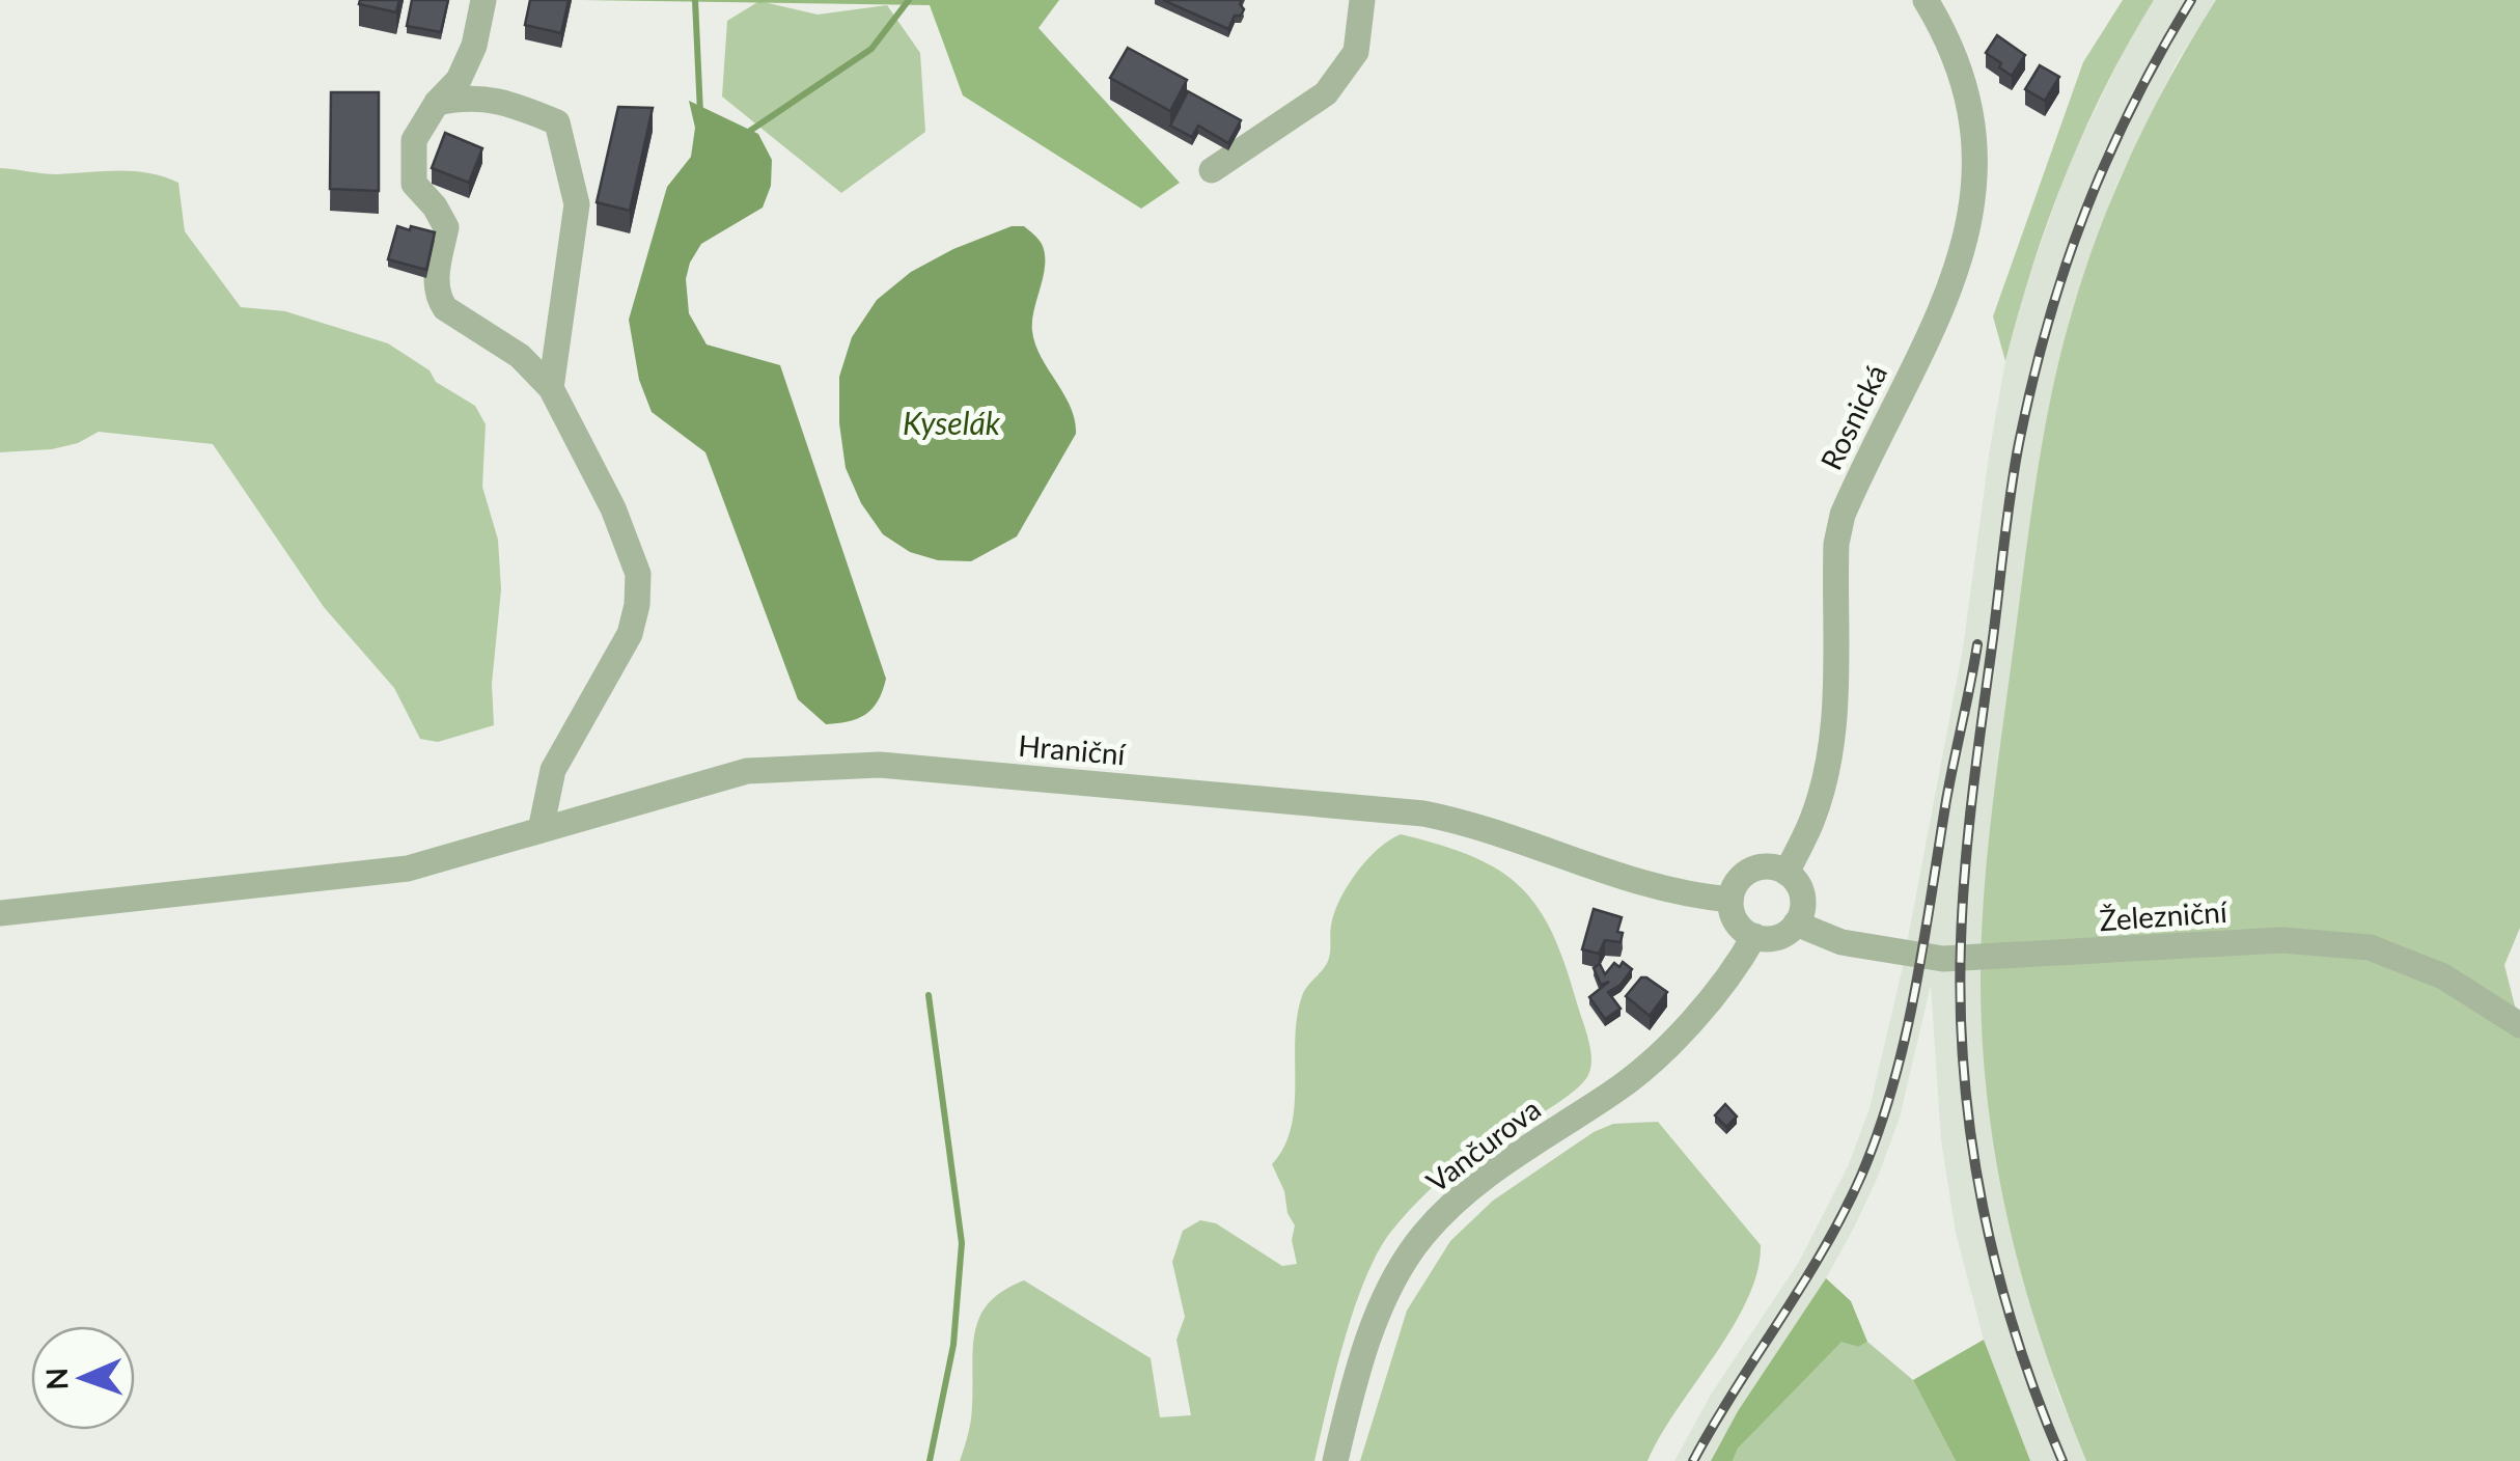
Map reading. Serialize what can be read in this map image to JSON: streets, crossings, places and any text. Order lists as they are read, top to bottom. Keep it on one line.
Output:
{"streets":{"street":["Rosnická","Hraniční","Železniční","Vančurova"]},"crossings":[["Rosnická","Hraniční"],["Rosnická","Železniční"],["Rosnická","Vančurova"],["Hraniční","Železniční"],["Hraniční","Vančurova"],["Železniční","Vančurova"]],"water":["Kyselák"],"north":"left"}
